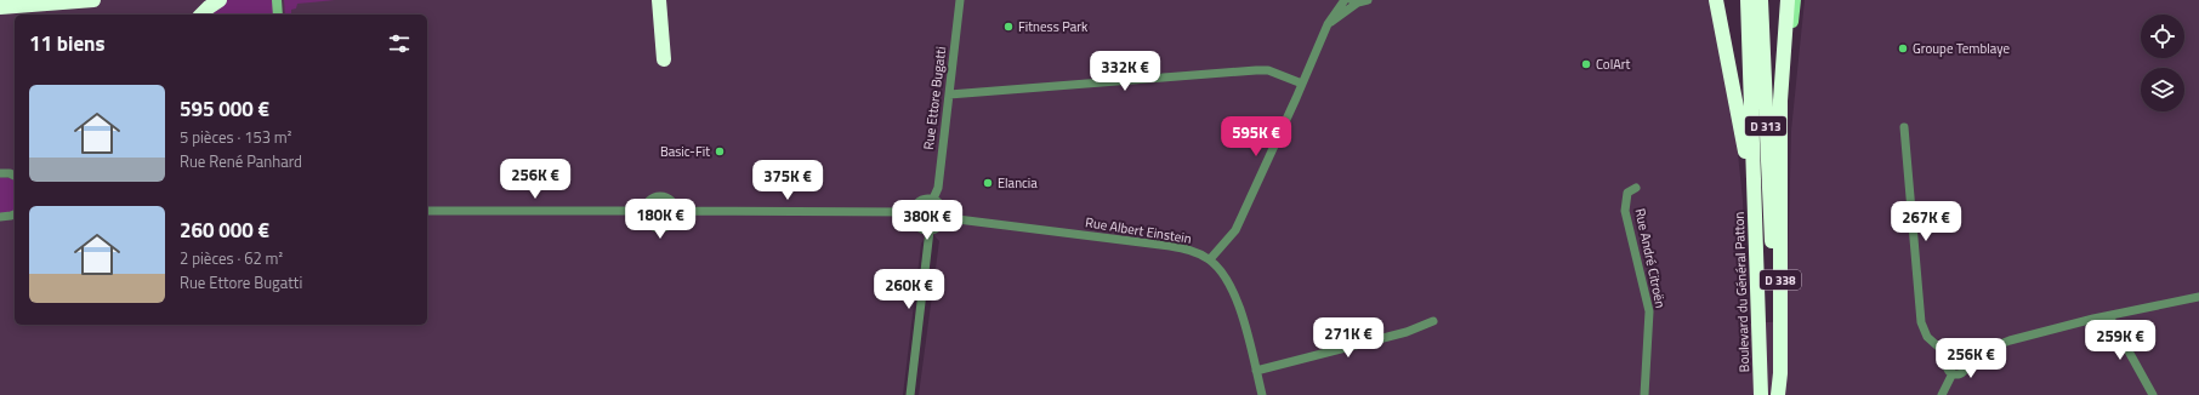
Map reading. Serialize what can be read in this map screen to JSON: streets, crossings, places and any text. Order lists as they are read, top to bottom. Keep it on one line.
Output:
{"streets":{"highway":["D 313","D 338","Boulevard du Général Patton"],"street":["Rue Ettore Bugatti","Rue Albert Einstein","Rue André Citroën"]},"crossings":[["Rue Ettore Bugatti","Rue Albert Einstein"],["D 313","D 338"],["D 313","Boulevard du Général Patton"],["D 338","Boulevard du Général Patton"]],"places":["Fitness Park","Groupe Temblaye","ColArt","Basic-Fit","Elancia"],"page":{"heading":"11 biens","price":["332K €","595K €","256K €","375K €","180K €","380K €","267K €","260K €","271K €","259K €","256K €"],"list":[{"name":"595 000 €","note":"5 pièces · 153 m² · Rue René Panhard"},{"name":"260 000 €","note":"2 pièces · 62 m² · Rue Ettore Bugatti"}]}}
